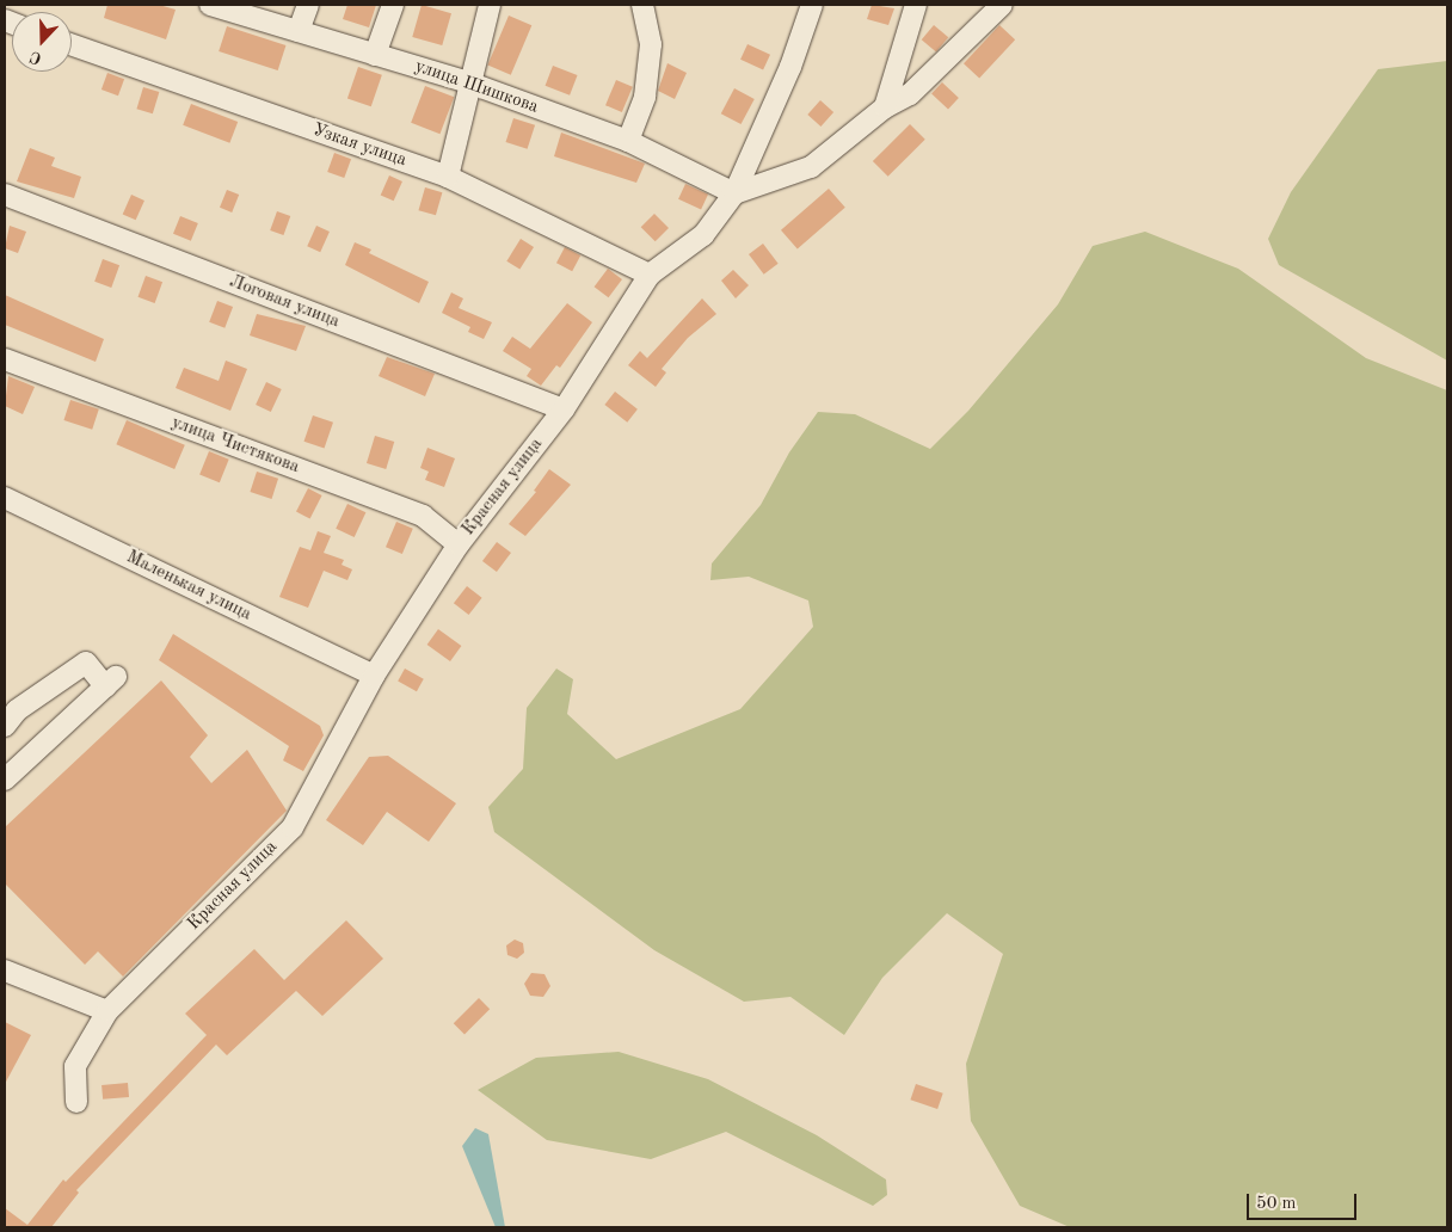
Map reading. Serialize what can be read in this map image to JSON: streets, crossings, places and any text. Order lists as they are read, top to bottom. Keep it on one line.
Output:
{"streets":{"street":["улица Шишкова","Узкая улица","Логовая улица","улица Чистякова","Красная улица","Маленькая улица"]},"crossings":[["улица Шишкова","Красная улица"],["Узкая улица","Красная улица"],["Логовая улица","Красная улица"],["улица Чистякова","Красная улица"],["Красная улица","Маленькая улица"]],"scale_bar":"50 m","north":"bottom"}
